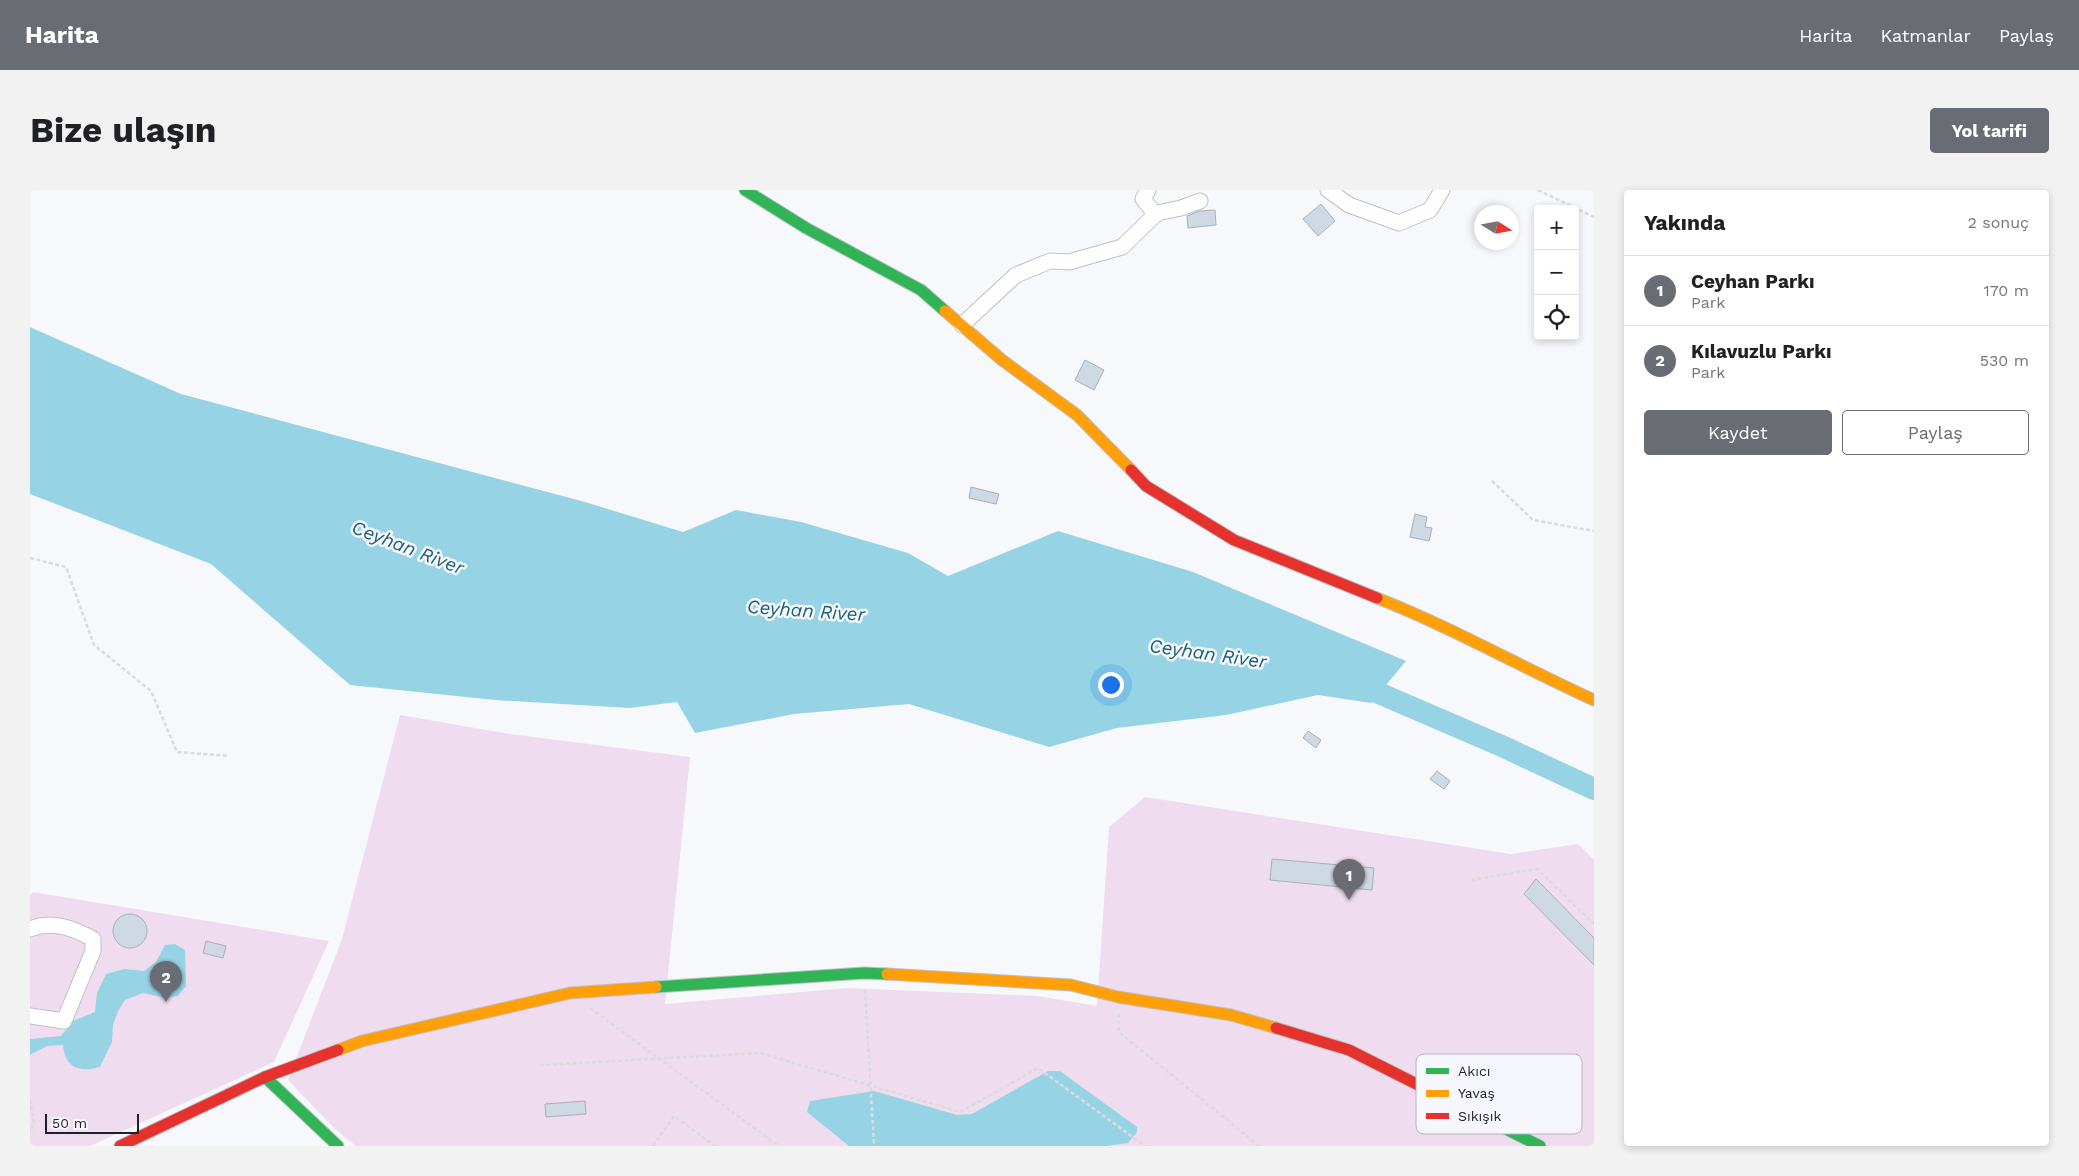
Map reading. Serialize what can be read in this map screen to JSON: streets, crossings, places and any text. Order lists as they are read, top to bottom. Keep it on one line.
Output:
{"water":["Ceyhan River"],"legend":["Akıcı","Yavaş","Sıkışık"],"scale_bar":"50 m","north":"right","page":{"header":"Harita","nav":["Harita","Katmanlar","Paylaş"],"buttons":["Yol tarifi",["Kaydet","Paylaş"]],"title":"Bize ulaşın","heading":["Yakında","2 sonuç"],"map_buttons":["+","−"],"list":[{"mark":"1","name":"Ceyhan Parkı","note":"Park","value":"170 m"},{"mark":"2","name":"Kılavuzlu Parkı","note":"Park","value":"530 m"}],"pins":["1","2"],"scale":"50 m"}}
